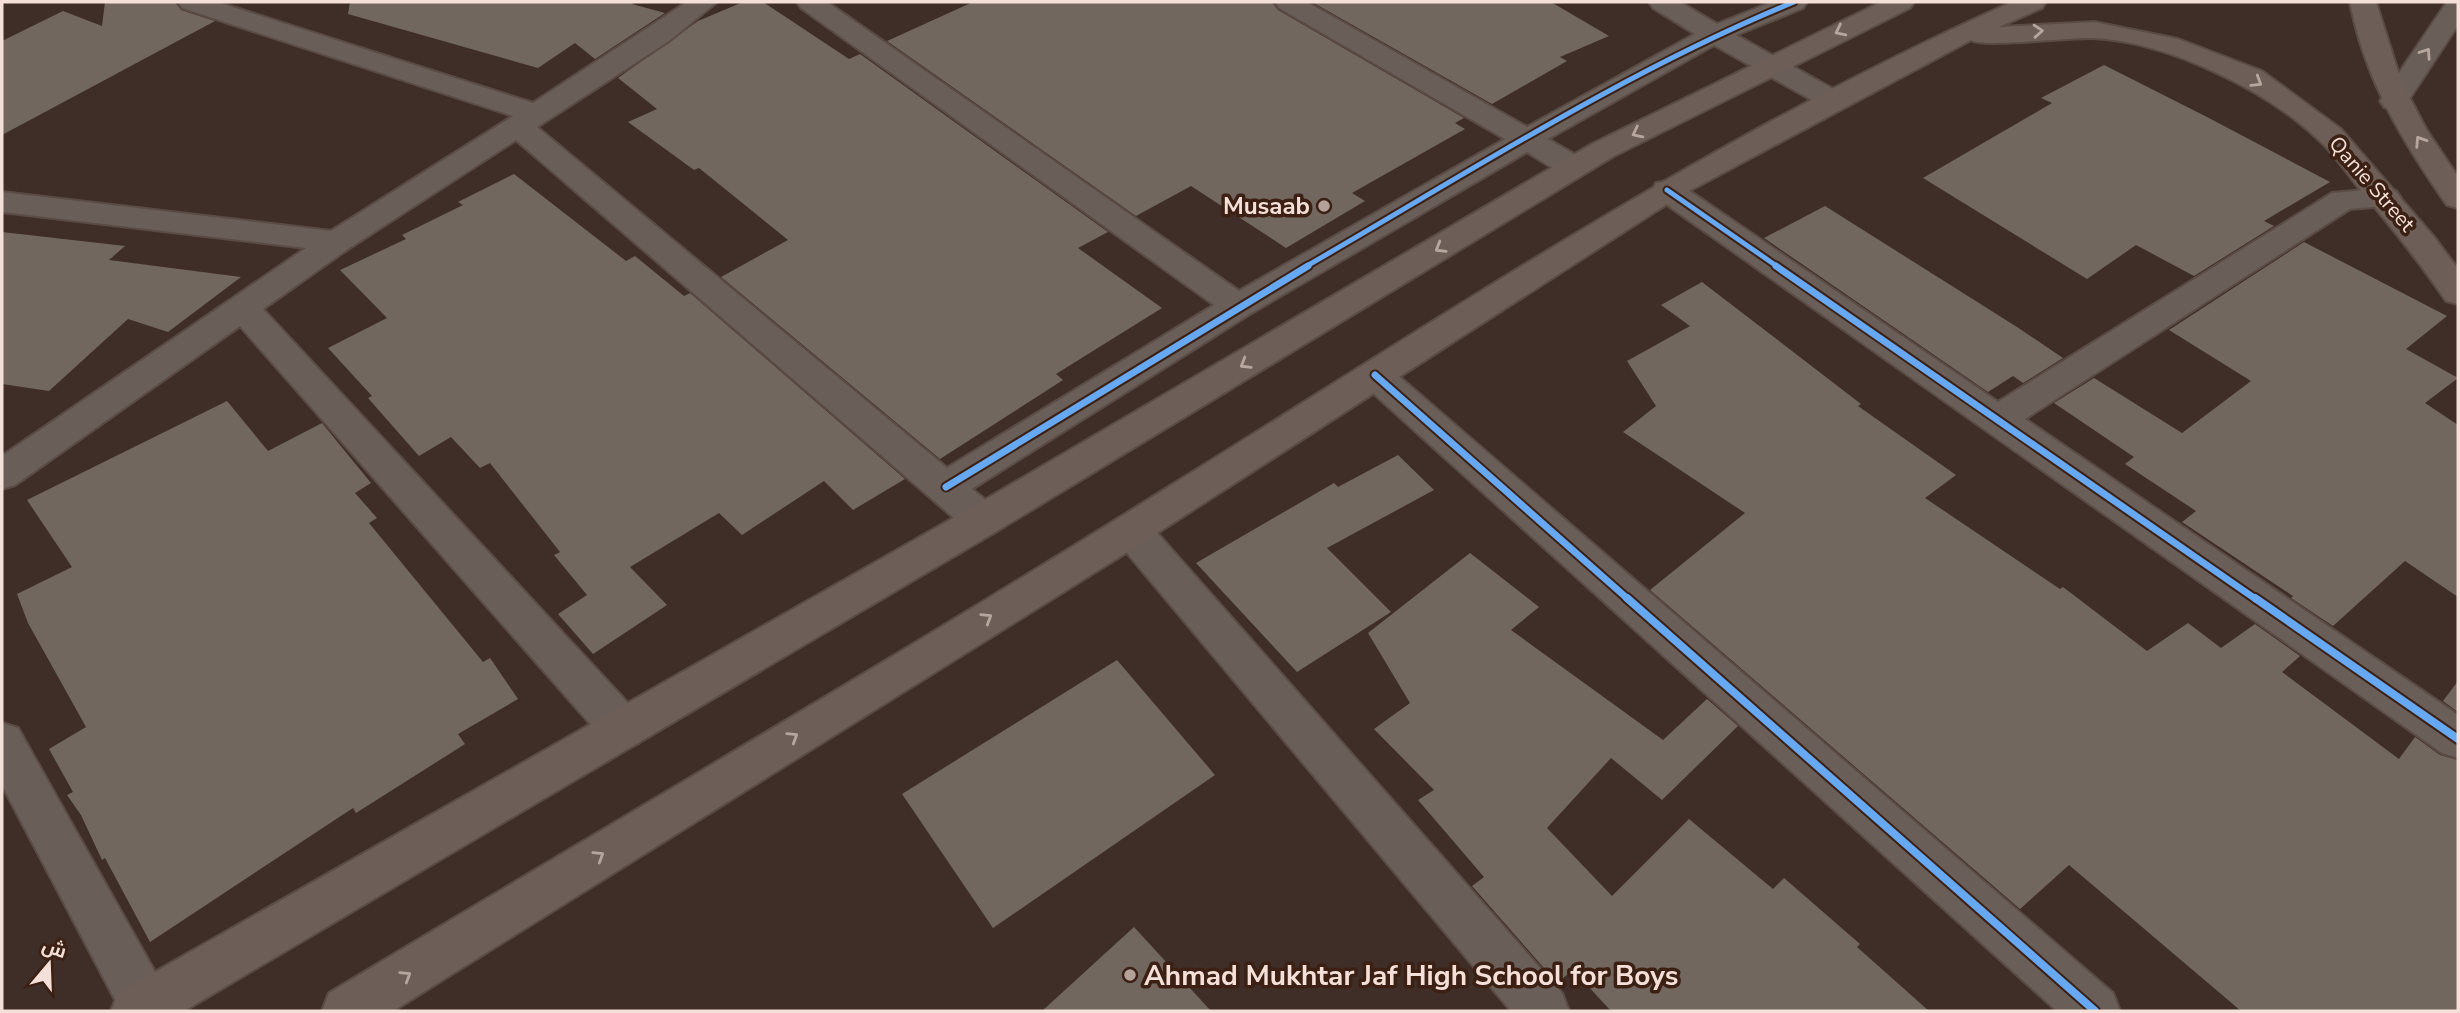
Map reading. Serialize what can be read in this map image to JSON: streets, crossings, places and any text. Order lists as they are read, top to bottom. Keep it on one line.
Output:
{"streets":{"main road":["Qanie Street"]},"one_way":["Qanie Street"],"places":["Musaab","Ahmad Mukhtar Jaf High School for Boys"],"north":"top"}
